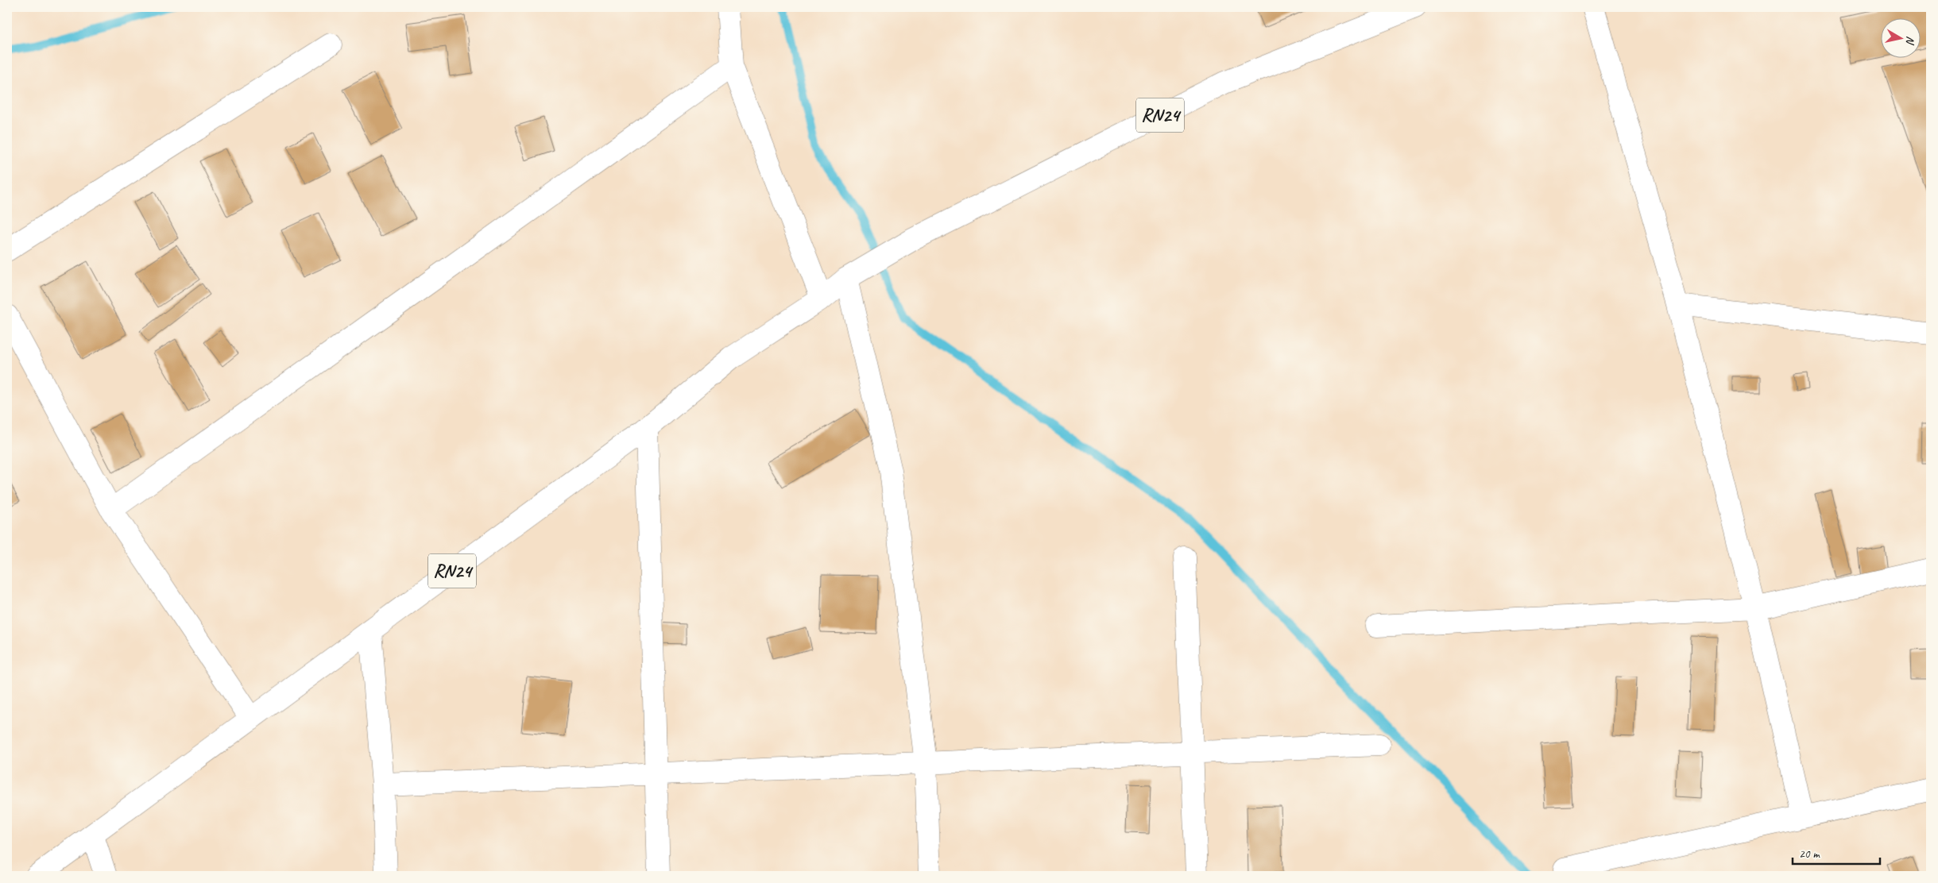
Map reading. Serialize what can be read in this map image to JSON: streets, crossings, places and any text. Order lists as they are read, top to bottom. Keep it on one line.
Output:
{"streets":{"street":["RN24"]},"scale_bar":"20 m","north":"right"}
